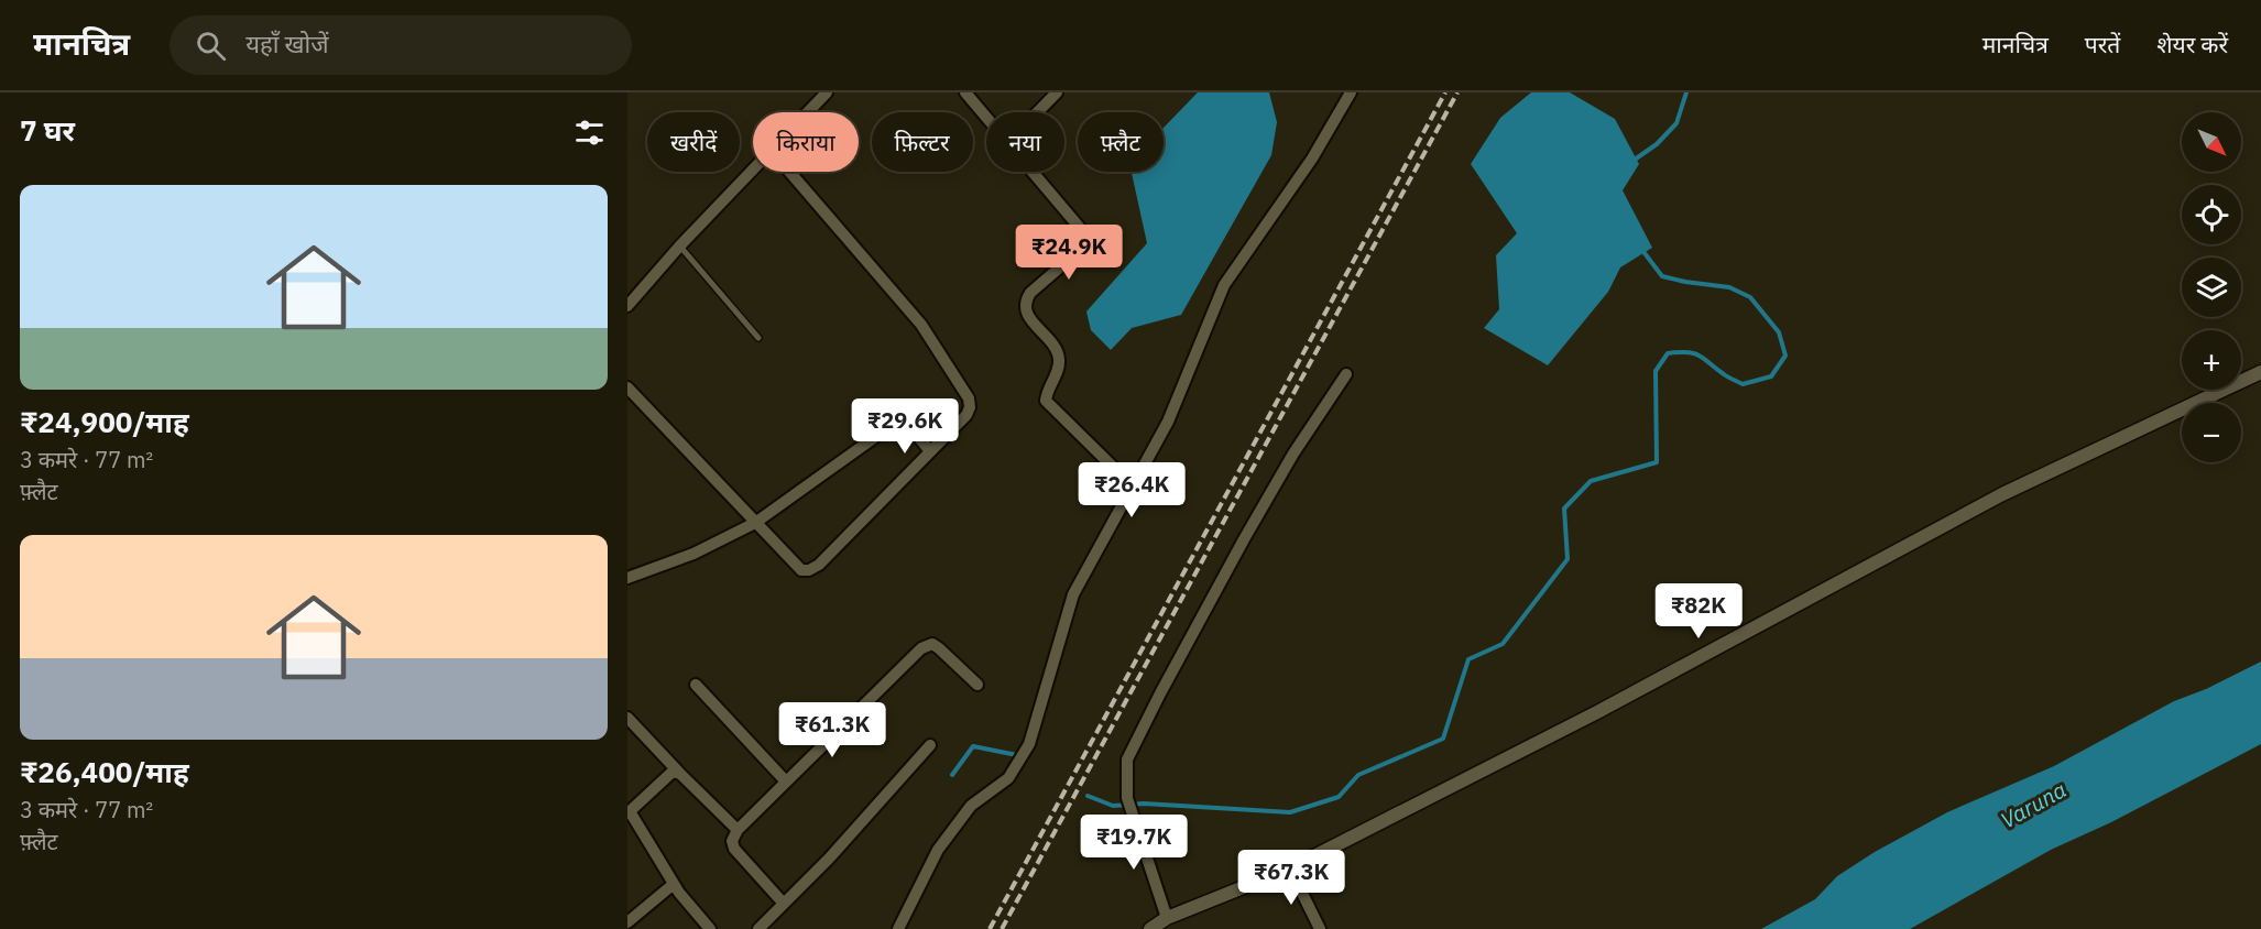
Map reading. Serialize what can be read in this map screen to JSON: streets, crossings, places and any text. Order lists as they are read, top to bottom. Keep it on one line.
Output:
{"water":["Varuna"],"north":"bottom right","page":{"header":"मानचित्र","search":"यहाँ खोजें","nav":["मानचित्र","परतें","शेयर करें"],"heading":"7 घर","map_buttons":["+","−"],"chip":["खरीदें","किराया","फ़िल्टर","नया","फ़्लैट"],"list":[{"name":"₹24,900/माह","note":"3 कमरे · 77 m² · फ़्लैट"},{"name":"₹26,400/माह","note":"3 कमरे · 77 m² · फ़्लैट"}],"price":["₹24.9K","₹29.6K","₹26.4K","₹82K","₹61.3K","₹19.7K","₹67.3K"]}}
